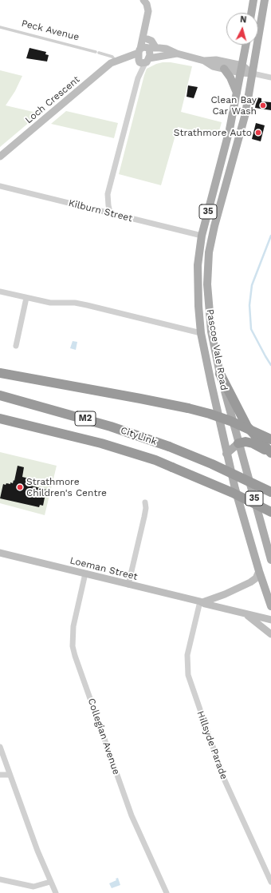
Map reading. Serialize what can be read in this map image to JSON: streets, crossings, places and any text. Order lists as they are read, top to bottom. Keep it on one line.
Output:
{"streets":{"highway":["M2","CityLink"],"main road":["35","Pascoe Vale Road"],"street":["Loch Crescent","Kilburn Street","Loeman Street","Collegian Avenue","Hillsyde Parade"],"lane":["Peck Avenue"]},"crossings":[["Peck Avenue","Loch Crescent"],["Kilburn Street","Pascoe Vale Road"],["Loeman Street","Collegian Avenue"],["Loeman Street","Hillsyde Parade"]],"places":["Clean Bay Car Wash","Strathmore Auto","Strathmore Children's Centre"],"north":"top"}
